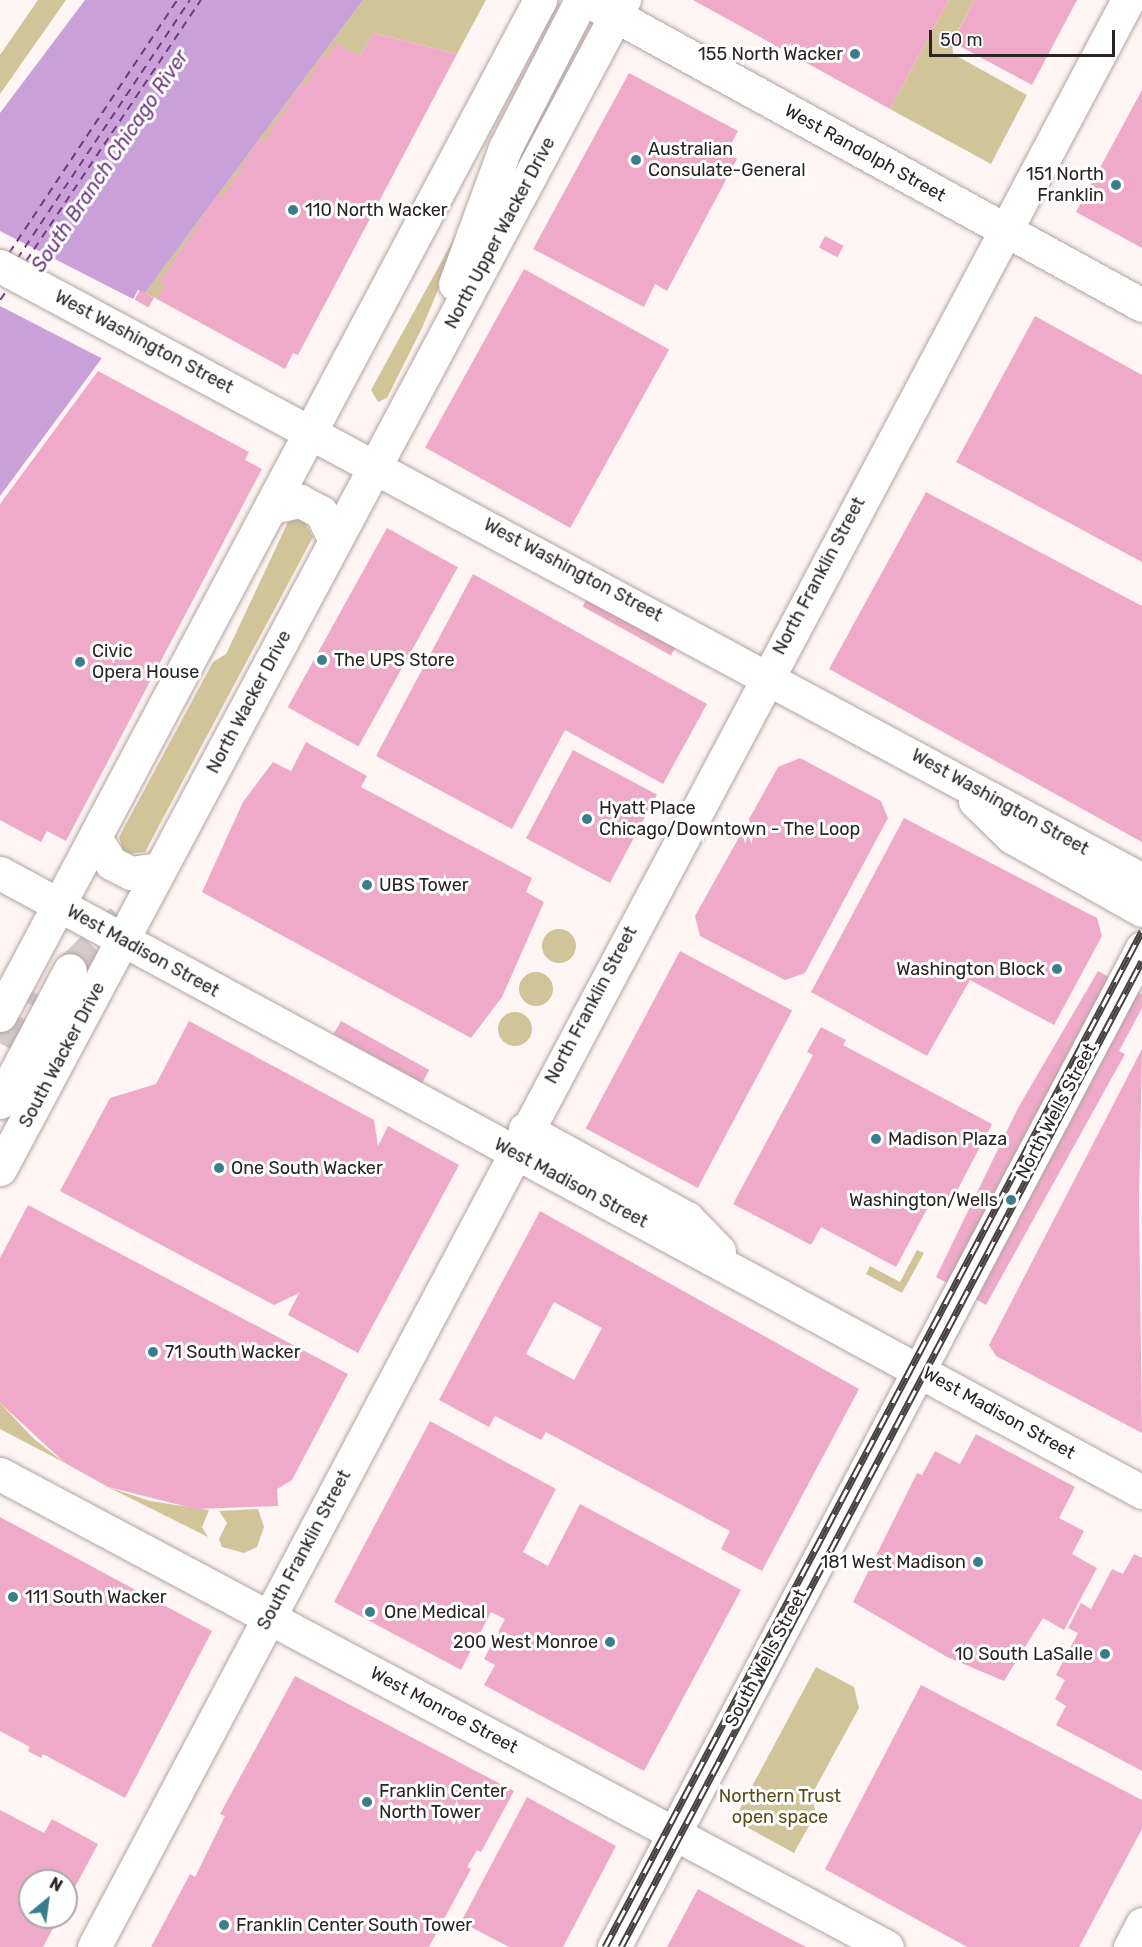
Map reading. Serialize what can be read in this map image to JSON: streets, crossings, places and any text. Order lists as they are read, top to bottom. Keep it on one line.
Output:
{"streets":{"main road":["West Randolph Street","North Upper Wacker Drive","West Washington Street","North Franklin Street","North Wacker Drive","West Madison Street","South Wacker Drive","North Wells Street","South Franklin Street","South Wells Street","West Monroe Street"]},"crossings":[["West Randolph Street","North Upper Wacker Drive"],["West Randolph Street","North Franklin Street"],["North Upper Wacker Drive","West Washington Street"],["North Upper Wacker Drive","North Wacker Drive"],["West Washington Street","North Franklin Street"],["West Washington Street","North Wacker Drive"],["North Franklin Street","West Madison Street"],["North Franklin Street","South Franklin Street"],["North Wacker Drive","West Madison Street"],["North Wacker Drive","South Wacker Drive"],["West Madison Street","South Wacker Drive"],["West Madison Street","North Wells Street"],["West Madison Street","South Franklin Street"],["West Madison Street","South Wells Street"],["North Wells Street","South Wells Street"],["South Franklin Street","West Monroe Street"],["South Wells Street","West Monroe Street"]],"water":["South Branch Chicago River"],"parks":["Northern Trust open space"],"places":["155 North Wacker","Australian Consulate-General","151 North Franklin","110 North Wacker","The UPS Store","Civic Opera House","Hyatt Place Chicago/Downtown - The Loop","UBS Tower","Washington Block","Madison Plaza","One South Wacker","Washington/Wells","71 South Wacker","181 West Madison","111 South Wacker","One Medical","200 West Monroe","10 South LaSalle","Franklin Center North Tower","Franklin Center South Tower"],"scale_bar":"50 m","north":"top right"}
